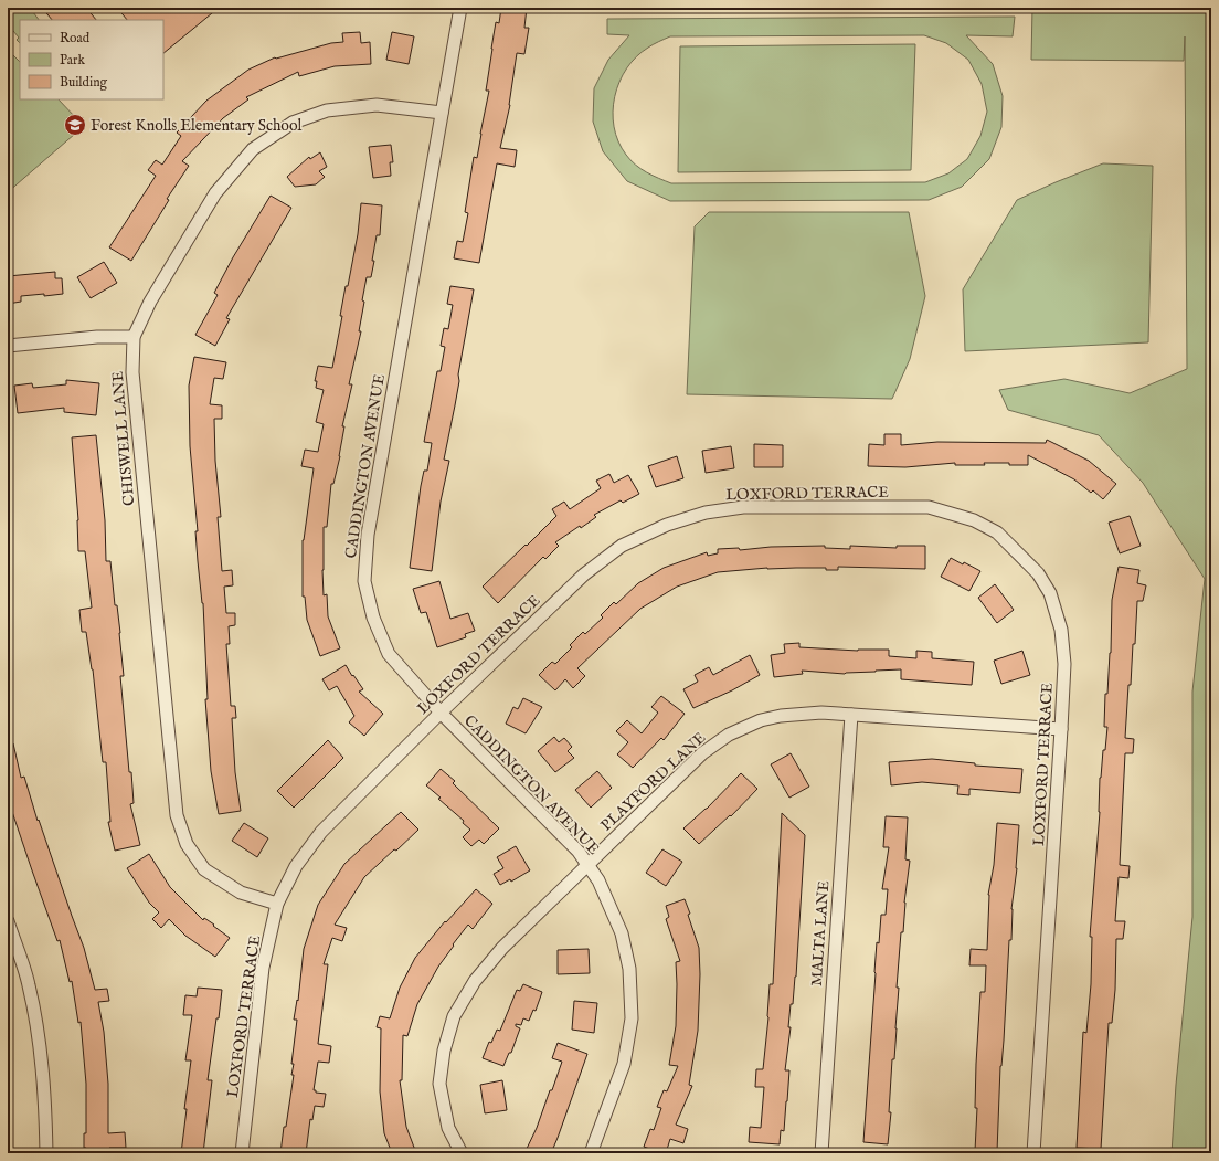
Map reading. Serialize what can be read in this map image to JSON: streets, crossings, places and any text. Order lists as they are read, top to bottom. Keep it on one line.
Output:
{"streets":{"street":["CHISWELL LANE","CADDINGTON AVENUE","LOXFORD TERRACE","PLAYFORD LANE","MALTA LANE"]},"crossings":[["CHISWELL LANE","CADDINGTON AVENUE"],["CHISWELL LANE","LOXFORD TERRACE"],["CADDINGTON AVENUE","LOXFORD TERRACE"],["CADDINGTON AVENUE","PLAYFORD LANE"],["LOXFORD TERRACE","PLAYFORD LANE"],["PLAYFORD LANE","MALTA LANE"]],"places":{"school or university":["Forest Knolls Elementary School"]},"legend":["Road","Park","Building"]}
